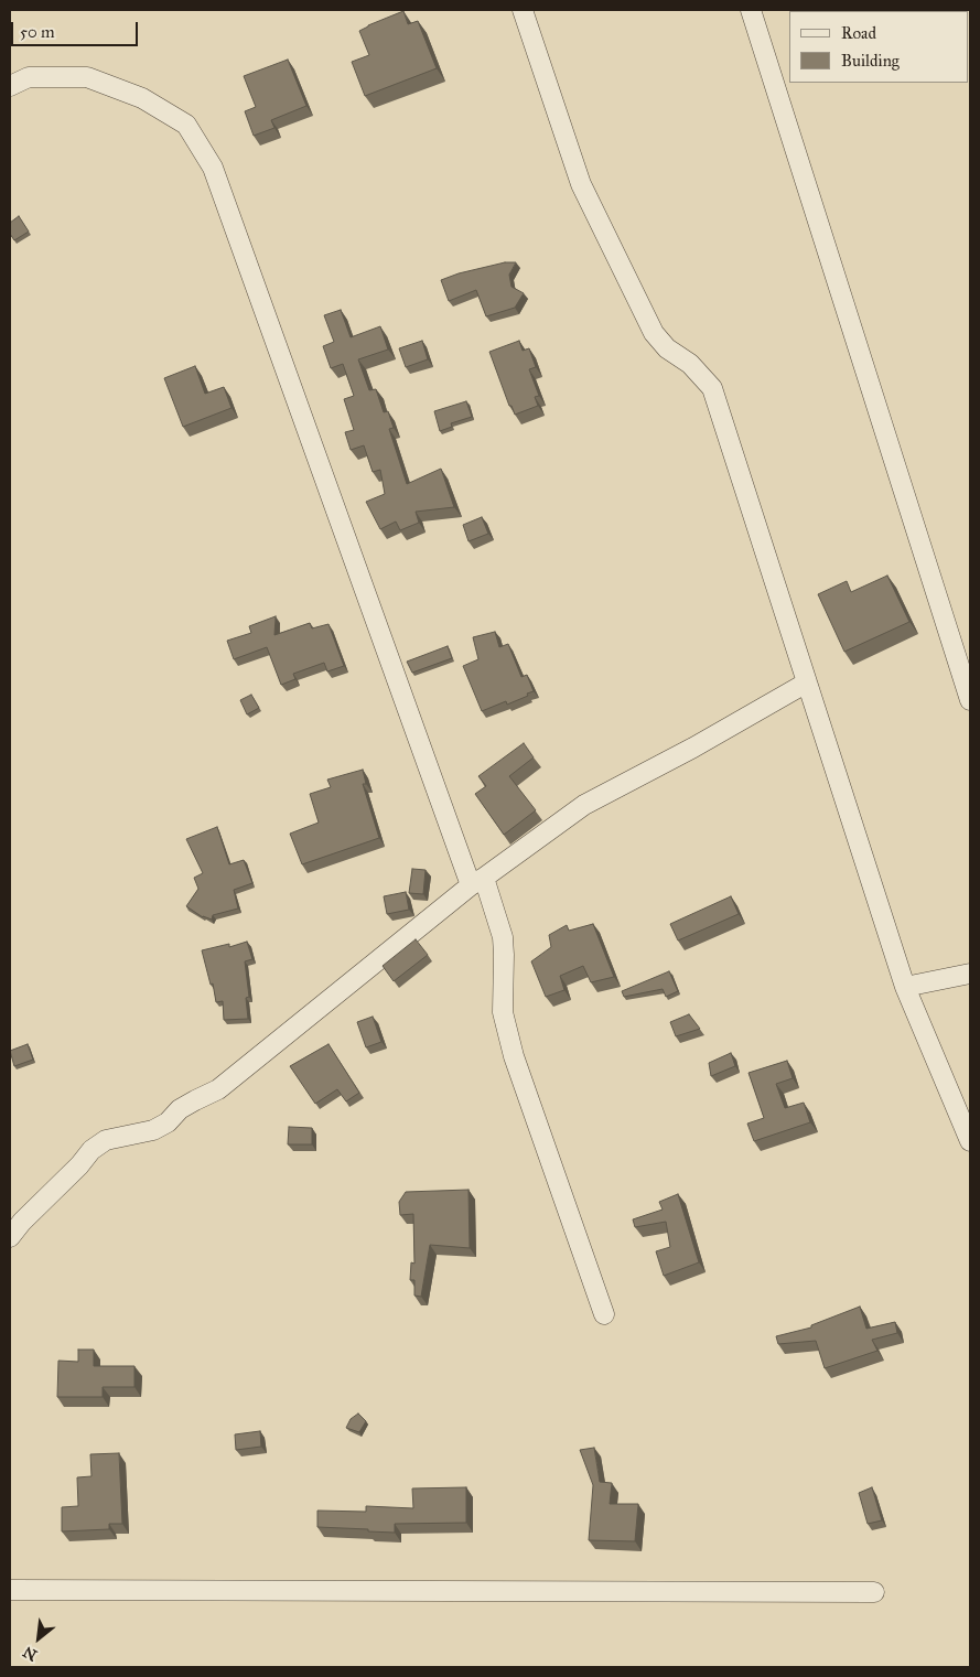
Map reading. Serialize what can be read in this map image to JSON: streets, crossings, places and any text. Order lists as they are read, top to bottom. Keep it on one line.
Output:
{"legend":["Road","Building"],"scale_bar":"50 m","north":"bottom left"}
